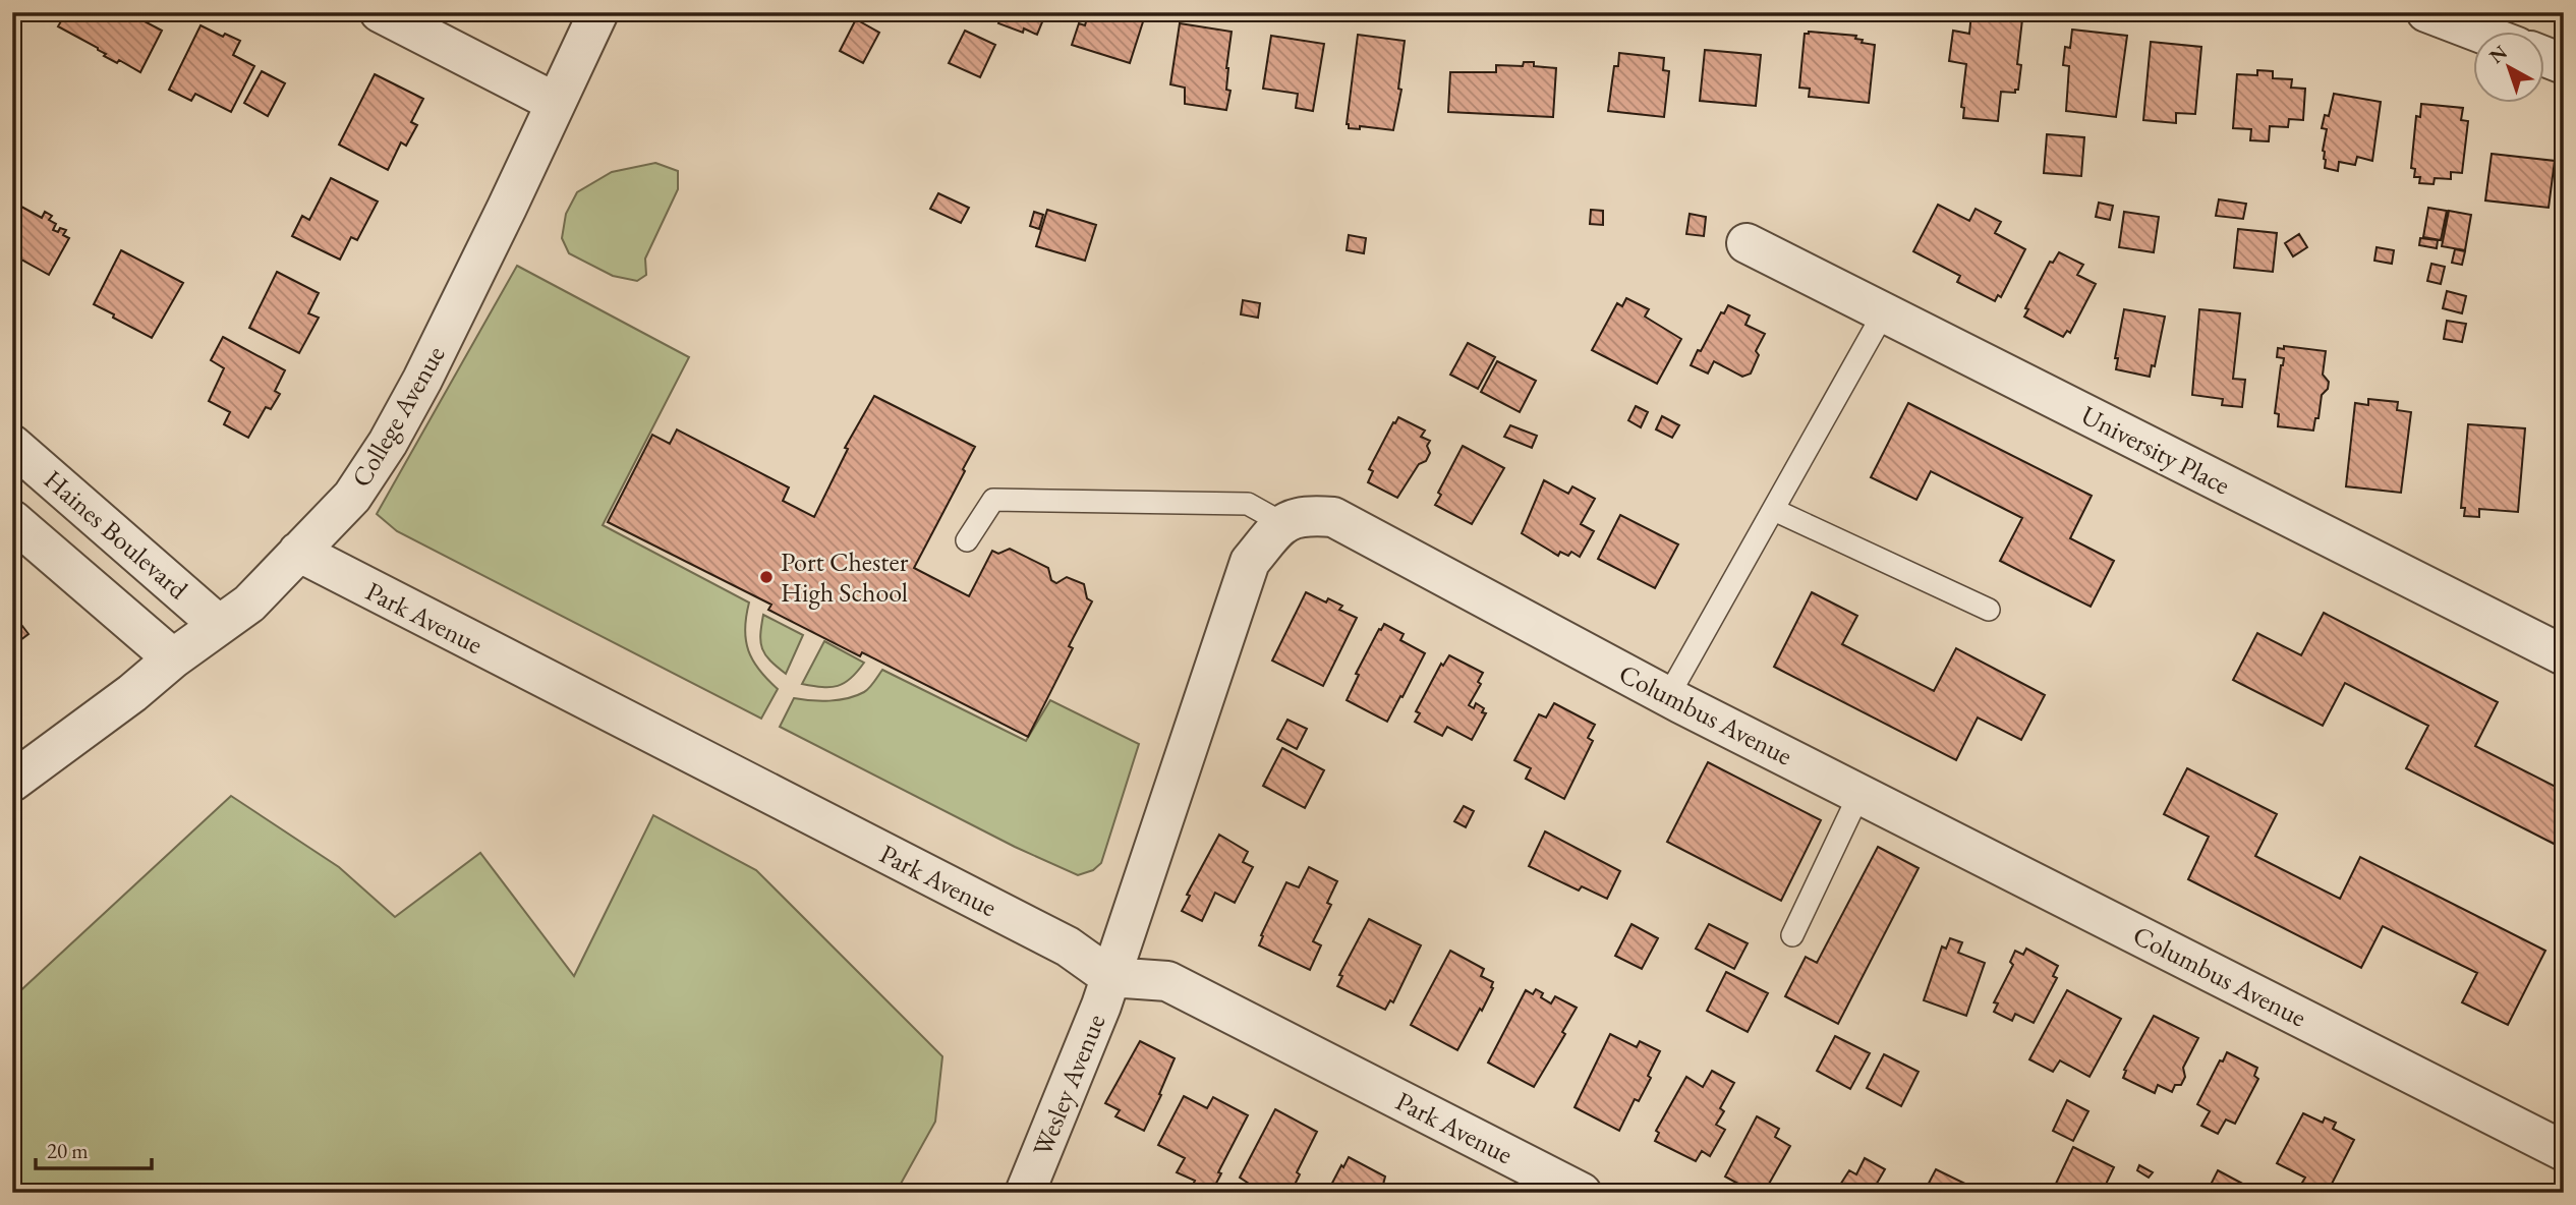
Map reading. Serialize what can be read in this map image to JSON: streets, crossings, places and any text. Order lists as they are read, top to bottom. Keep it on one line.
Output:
{"streets":{"street":["College Avenue","University Place","Haines Boulevard","Park Avenue","Columbus Avenue","Wesley Avenue"]},"crossings":[["College Avenue","Haines Boulevard"],["College Avenue","Park Avenue"],["Park Avenue","Wesley Avenue"]],"places":["Port Chester High School"],"scale_bar":"20 m","north":"top left"}
